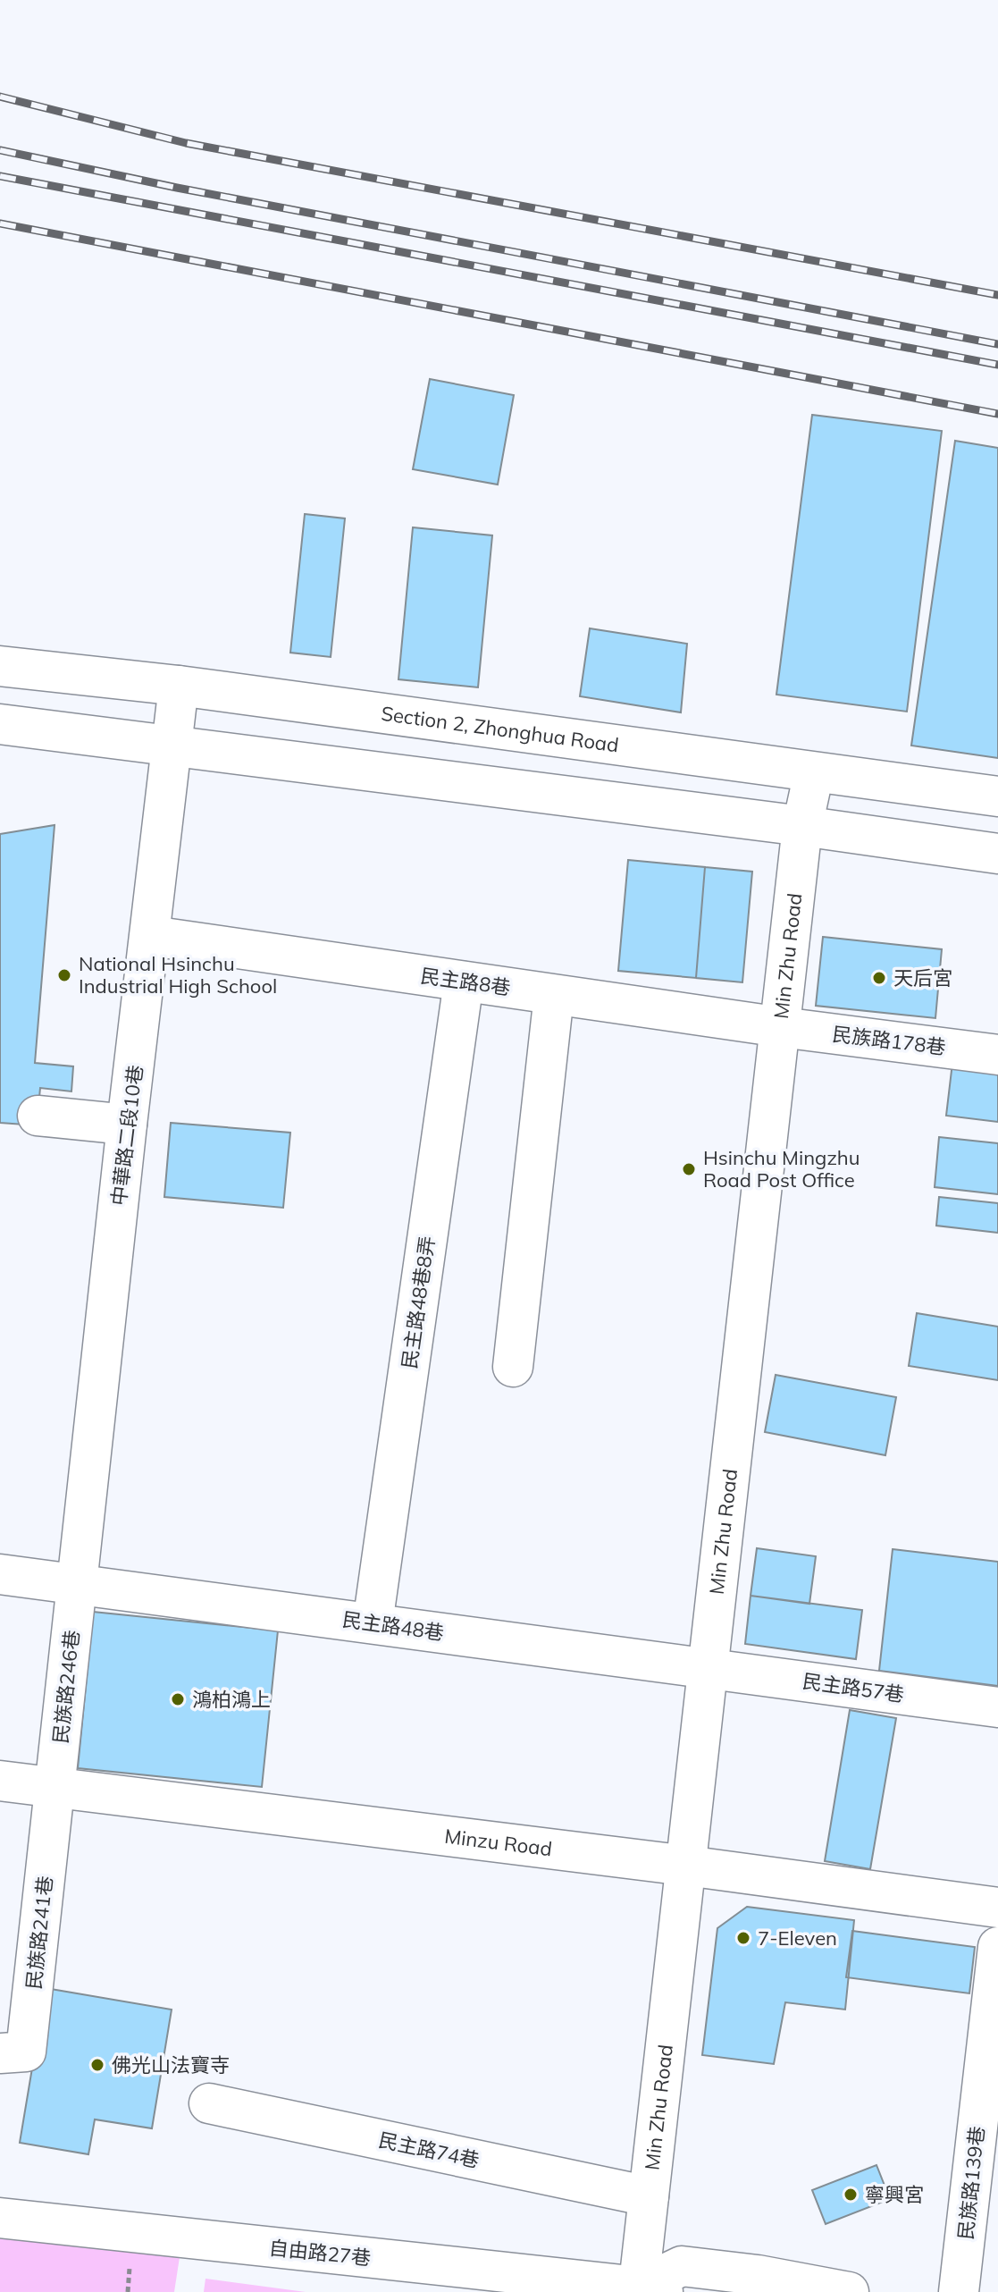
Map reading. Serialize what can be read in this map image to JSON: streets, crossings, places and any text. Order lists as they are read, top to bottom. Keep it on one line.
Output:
{"streets":{"street":["Section 2, Zhonghua Road","Min Zhu Road","民主路8巷","民族路178巷","中華路二段10巷","民主路48巷8弄","民主路48巷","民族路246巷","民主路57巷","Minzu Road","民族路241巷","民主路74巷","民族路139巷","自由路27巷"]},"crossings":[["Section 2, Zhonghua Road","Min Zhu Road"],["Section 2, Zhonghua Road","中華路二段10巷"],["Min Zhu Road","民主路8巷"],["Min Zhu Road","民族路178巷"],["Min Zhu Road","民主路48巷"],["Min Zhu Road","民主路57巷"],["Min Zhu Road","Minzu Road"],["Min Zhu Road","民主路74巷"],["Min Zhu Road","自由路27巷"],["民主路8巷","民族路178巷"],["民主路8巷","中華路二段10巷"],["民主路8巷","民主路48巷8弄"],["中華路二段10巷","民主路48巷"],["中華路二段10巷","民族路246巷"],["民主路48巷8弄","民主路48巷"],["民主路48巷","民族路246巷"],["民主路48巷","民主路57巷"],["民族路246巷","Minzu Road"],["民族路246巷","民族路241巷"],["Minzu Road","民族路241巷"]],"places":["National Hsinchu Industrial High School","天后宮","Hsinchu Mingzhu Road Post Office","鴻柏鴻上","7-Eleven","佛光山法寶寺","寧興宮"]}
